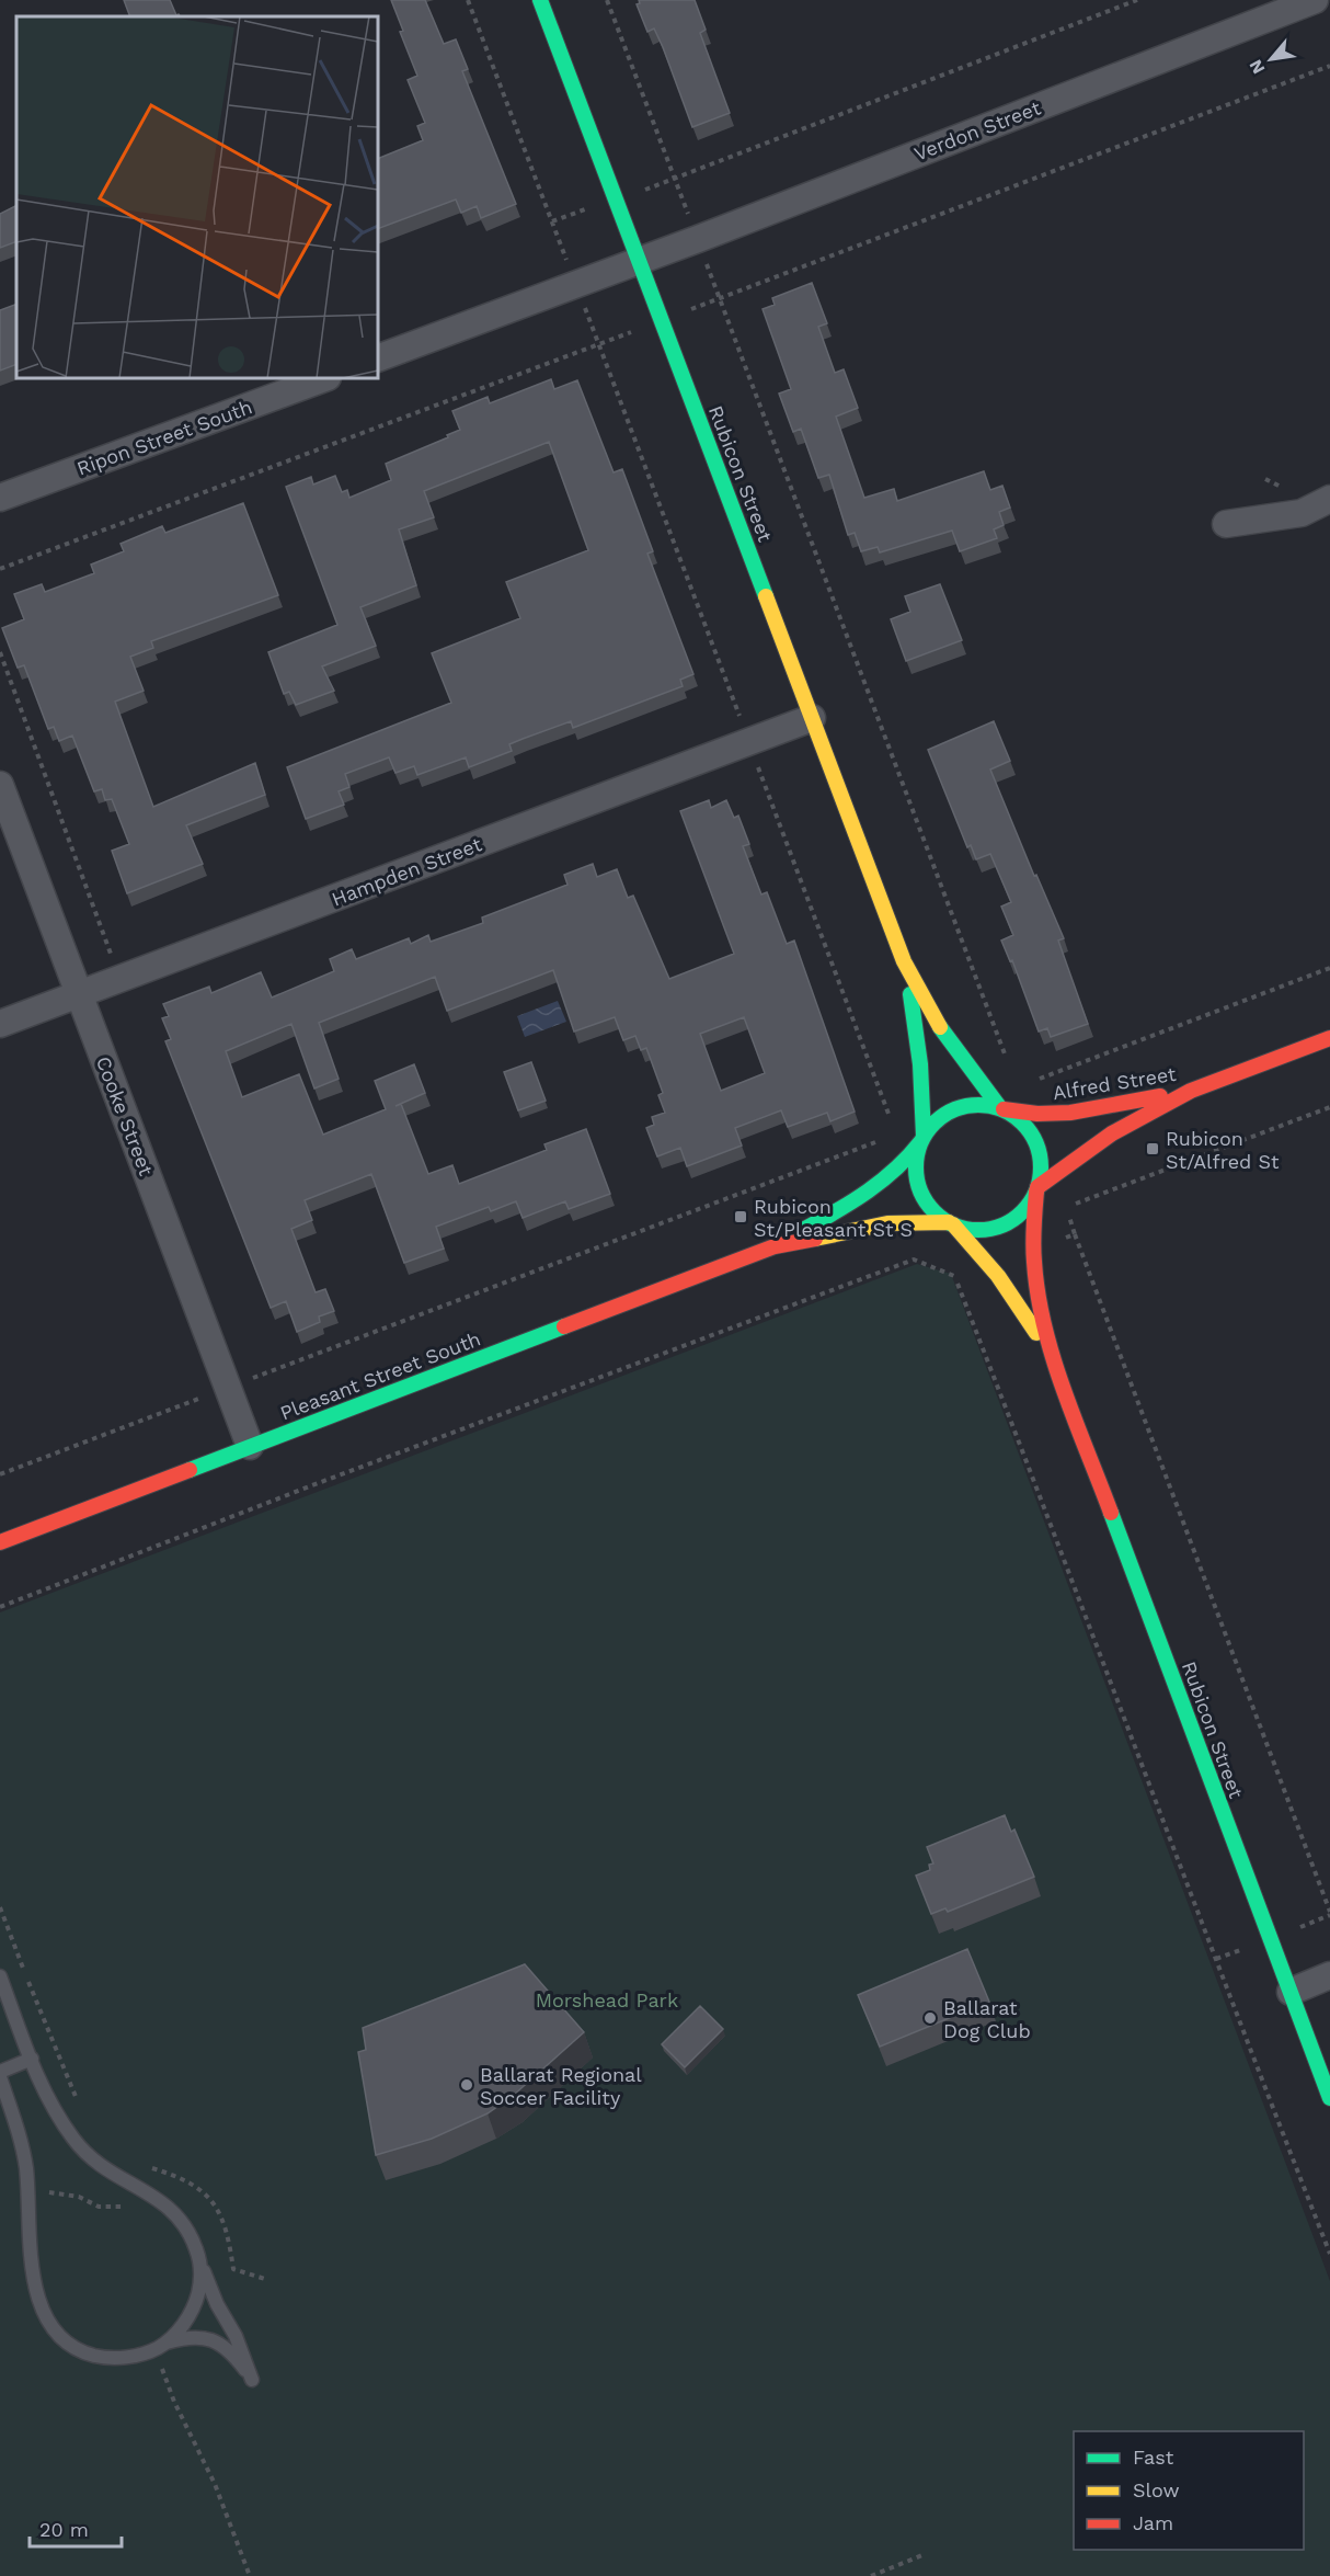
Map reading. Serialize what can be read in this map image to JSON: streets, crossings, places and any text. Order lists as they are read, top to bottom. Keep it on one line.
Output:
{"streets":{"street":["Verdon Street","Ripon Street South","Rubicon Street","Hampden Street","Alfred Street","Cooke Street","Pleasant Street South"]},"crossings":[["Verdon Street","Rubicon Street"],["Rubicon Street","Hampden Street"],["Rubicon Street","Alfred Street"],["Rubicon Street","Pleasant Street South"],["Hampden Street","Cooke Street"],["Alfred Street","Pleasant Street South"],["Cooke Street","Pleasant Street South"]],"parks":["Morshead Park"],"places":{"transit":["Rubicon St/Alfred St","Rubicon St/Pleasant St S"],"other":["Ballarat Dog Club","Ballarat Regional Soccer Facility"]},"legend":["Fast","Slow","Jam"],"scale_bar":"20 m","north":"bottom left"}
